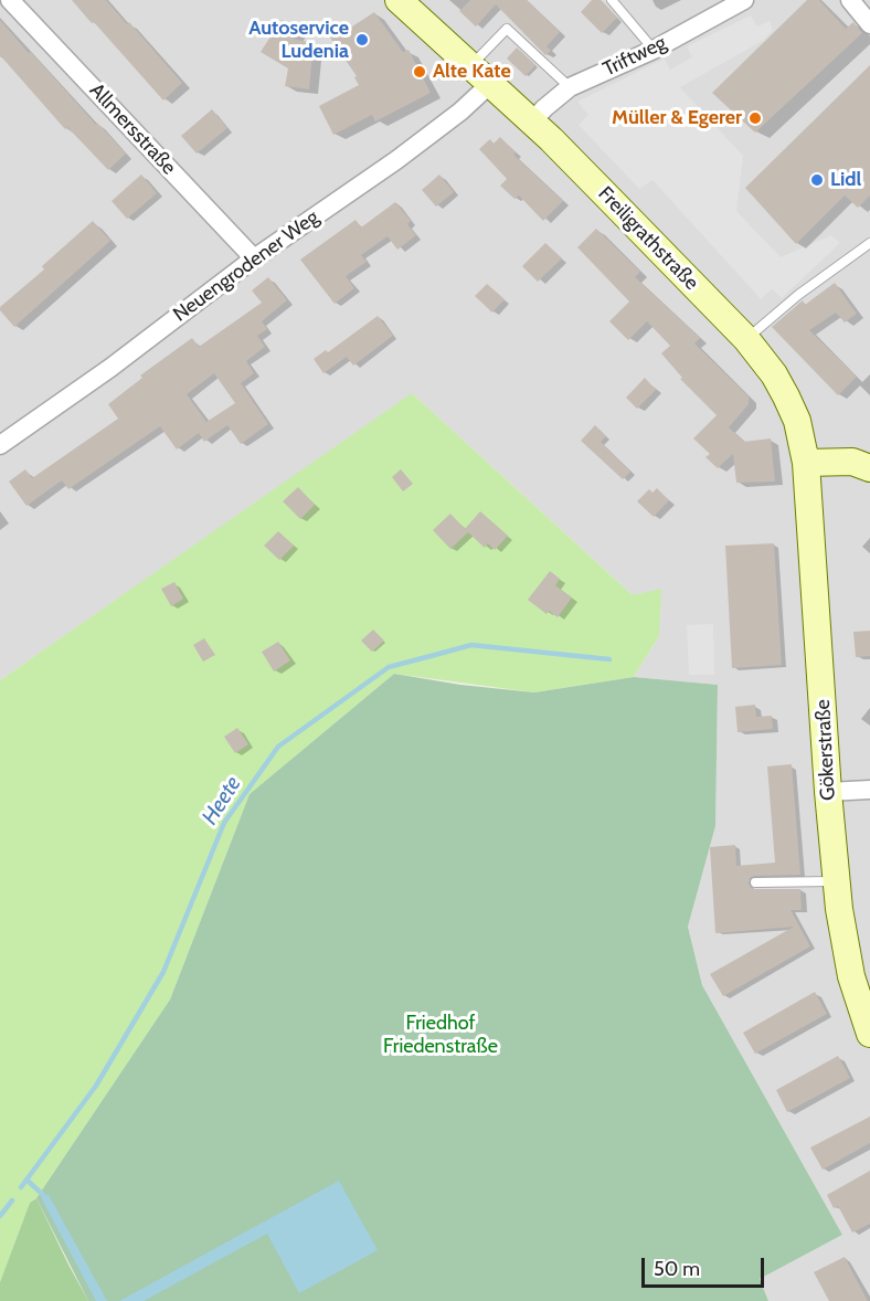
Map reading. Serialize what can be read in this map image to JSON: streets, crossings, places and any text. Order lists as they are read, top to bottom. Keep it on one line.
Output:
{"streets":{"main road":["Freiligrathstraße","Gökerstraße"],"street":["Triftweg","Allmersstraße","Neuengrodener Weg"]},"crossings":[["Triftweg","Freiligrathstraße"],["Allmersstraße","Neuengrodener Weg"],["Freiligrathstraße","Neuengrodener Weg"],["Freiligrathstraße","Gökerstraße"]],"water":["Heete"],"parks":["Friedhof Friedenstraße"],"places":["Autoservice Ludenia","Alte Kate","Müller & Egerer","Lidl"],"scale_bar":"50 m"}
